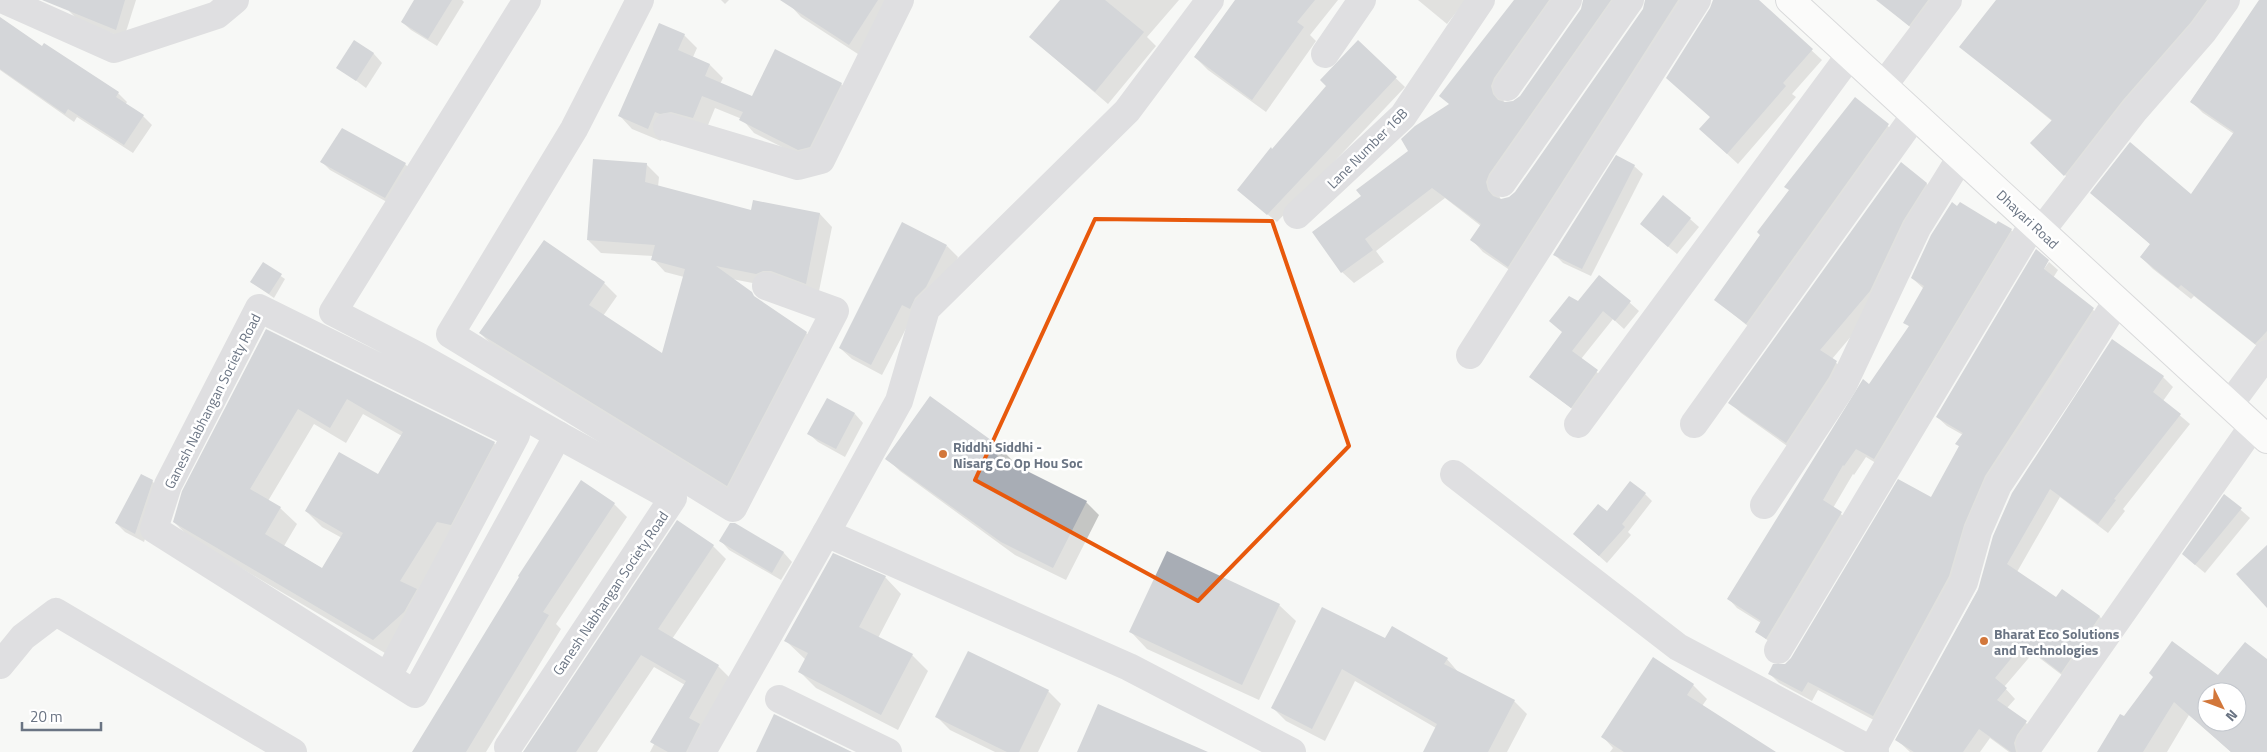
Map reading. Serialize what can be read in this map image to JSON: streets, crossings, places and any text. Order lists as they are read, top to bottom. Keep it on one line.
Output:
{"streets":{"main road":["Dhayari Road"],"street":["Lane Number 16B","Ganesh Nabhangan Society Road"]},"places":["Riddhi Siddhi - Nisarg Co Op Hou Soc","Bharat Eco Solutions and Technologies"],"scale_bar":"20 m","north":"bottom right"}
